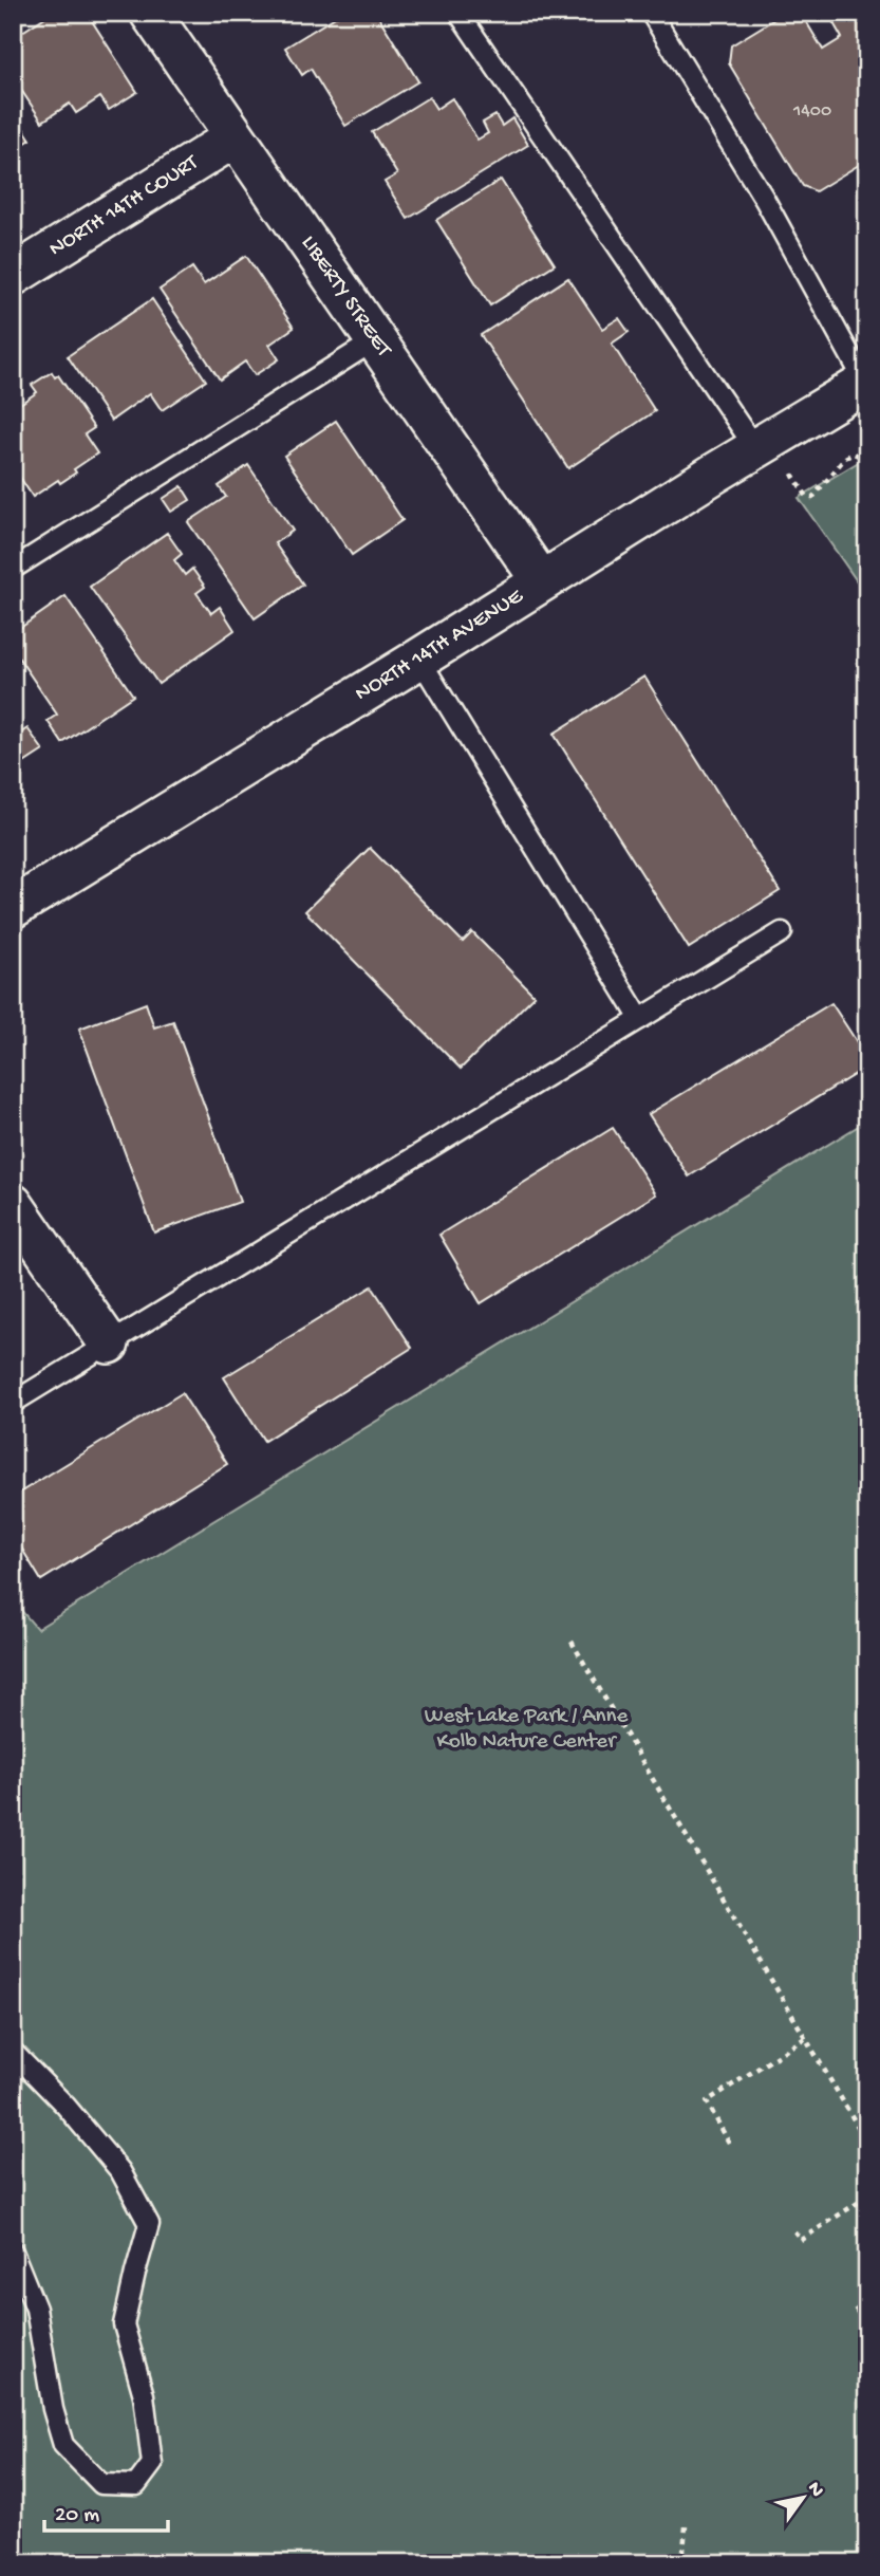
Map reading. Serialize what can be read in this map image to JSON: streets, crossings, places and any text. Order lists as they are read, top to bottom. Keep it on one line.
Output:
{"streets":{"street":["NORTH 14TH COURT","LIBERTY STREET","NORTH 14TH AVENUE"]},"crossings":[["NORTH 14TH COURT","LIBERTY STREET"],["LIBERTY STREET","NORTH 14TH AVENUE"]],"parks":["West Lake Park / Anne Kolb Nature Center"],"house_numbers":["1400"],"scale_bar":"20 m","north":"top right"}
